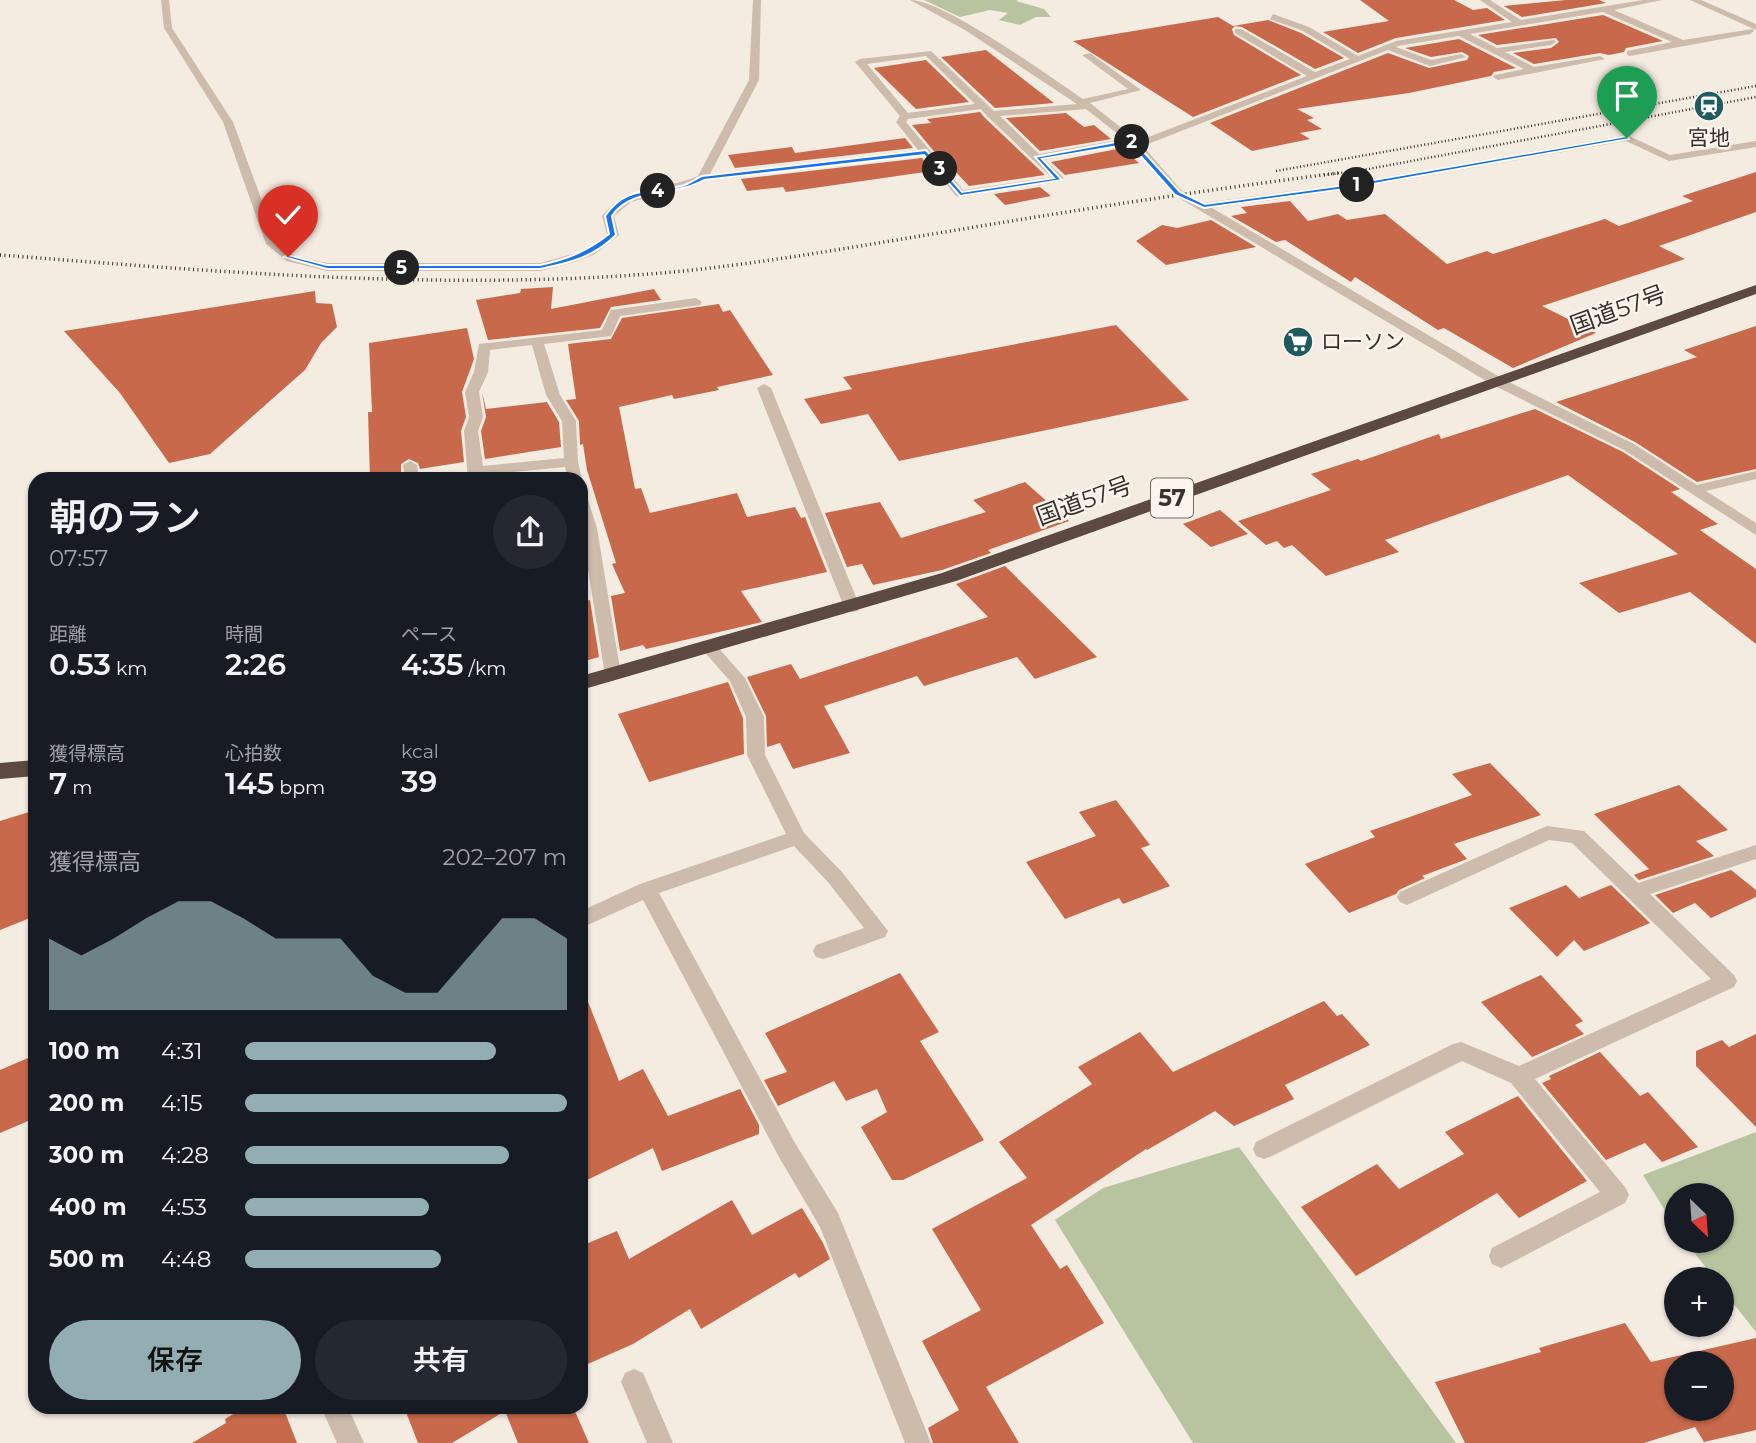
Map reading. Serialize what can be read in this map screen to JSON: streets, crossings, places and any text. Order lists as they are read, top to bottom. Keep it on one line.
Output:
{"streets":{"highway":["国道57号","57"]},"places":{"station":["宮地"],"supermarket":["ローソン"]},"north":"bottom right","page":{"pins":["2","3","1","4","5"],"heading":["朝のラン","07:57"],"stats":[["距離","0.53 km"],["時間","2:26"],["ペース","4:35 /km"],["獲得標高","7 m"],["心拍数","145 bpm"],["kcal","39"]],"chart":["獲得標高","202–207 m"],"list":[{"name":"100 m","note":"4:31"},{"name":"200 m","note":"4:15"},{"name":"300 m","note":"4:28"},{"name":"400 m","note":"4:53"},{"name":"500 m","note":"4:48"}],"map_buttons":["+","−"],"buttons":["保存","共有"]}}
